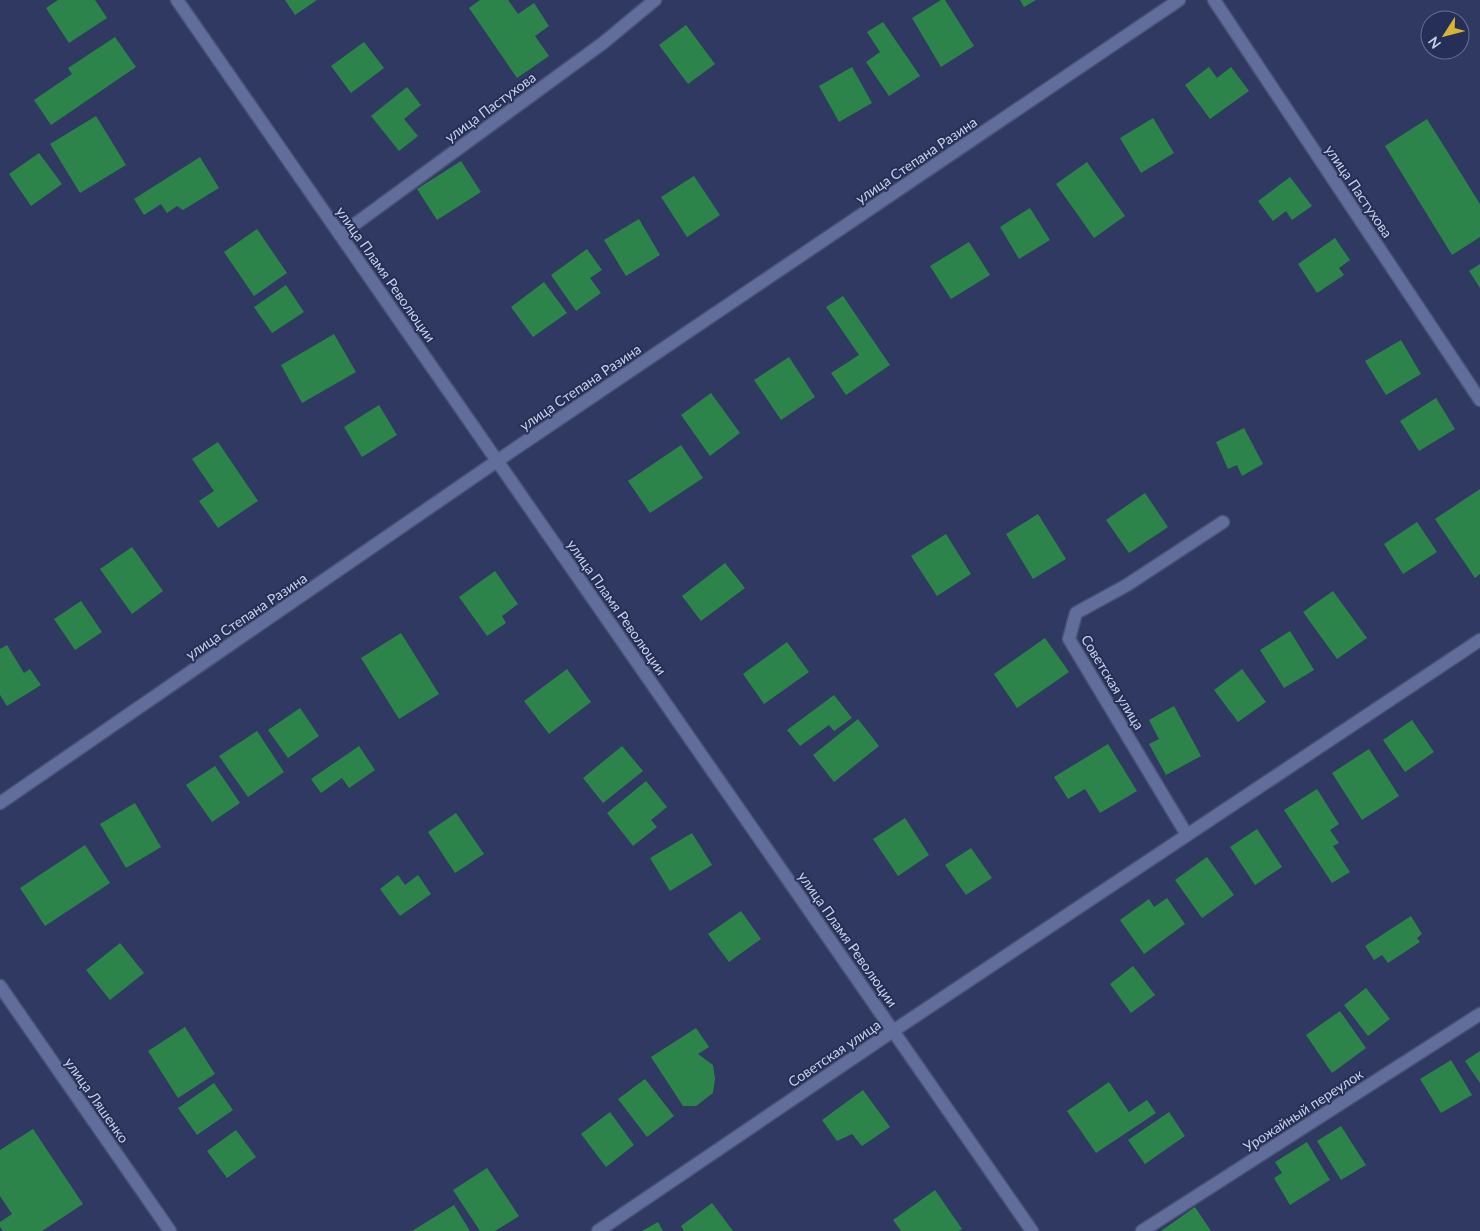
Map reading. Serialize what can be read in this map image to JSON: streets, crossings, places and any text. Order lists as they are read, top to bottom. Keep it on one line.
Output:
{"streets":{"street":["улица Пастухова","улица Степана Разина","улица Пламя Революции","Советская улица","улица Ляшенко","Урожайный переулок"]},"crossings":[["улица Пастухова","улица Пламя Революции"],["улица Степана Разина","улица Пламя Революции"],["улица Пламя Революции","Советская улица"]],"north":"bottom left"}
